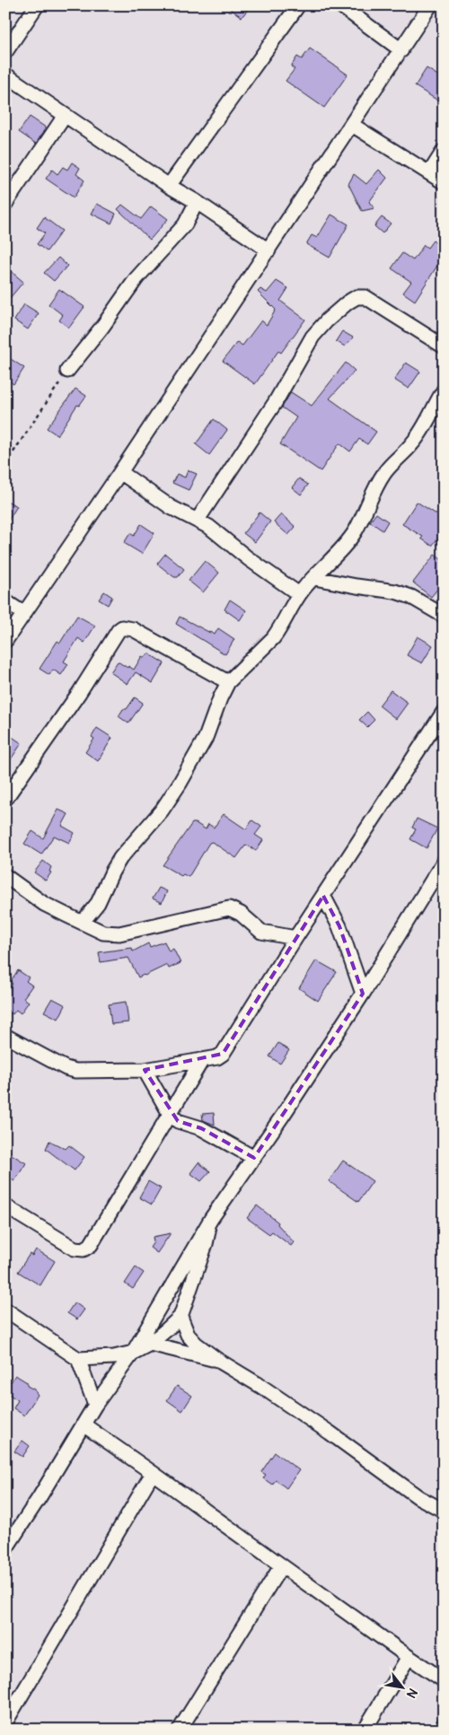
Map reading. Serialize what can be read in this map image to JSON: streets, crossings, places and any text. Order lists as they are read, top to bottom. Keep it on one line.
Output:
{"north":"bottom right"}
